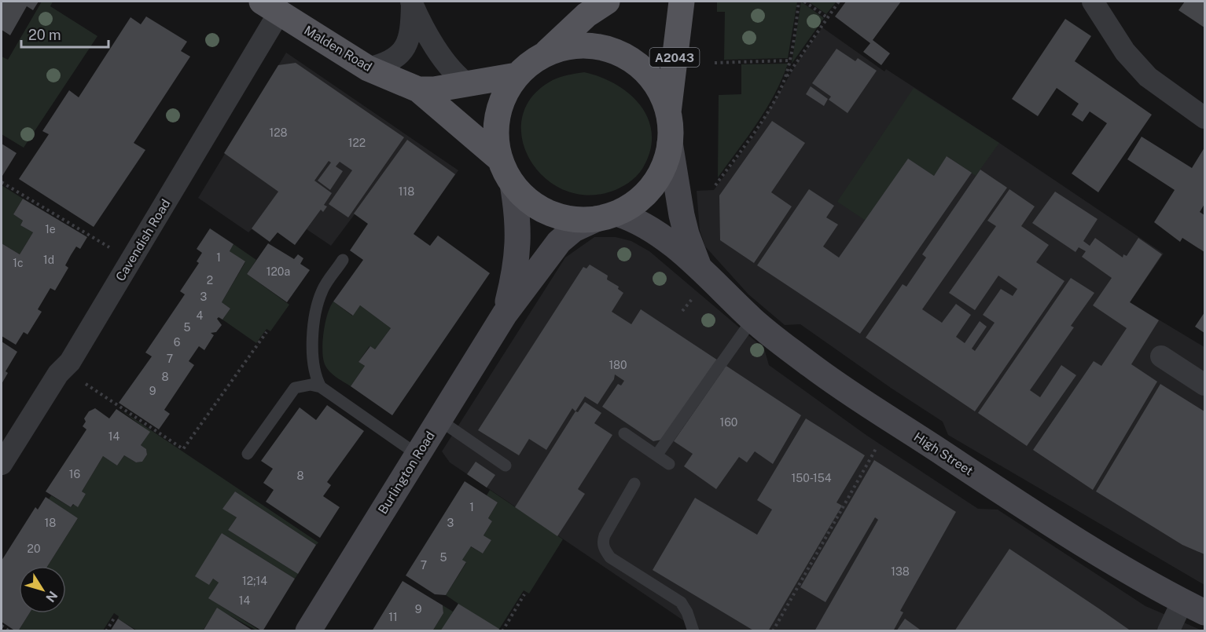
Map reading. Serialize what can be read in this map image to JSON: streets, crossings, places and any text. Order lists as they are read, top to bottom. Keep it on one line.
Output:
{"streets":{"main road":["Malden Road","A2043","High Street","Burlington Road"],"street":["Cavendish Road"]},"crossings":[["Malden Road","Cavendish Road"],["High Street","Burlington Road"]],"house_numbers":["128","122","118","1e","1","1d","1c","120a","2","3","4","5","6","7","180","8","9","160","14","16","8","150-154","1","18","3","20","5","7","138","12;14","14","9","11"],"scale_bar":"20 m","north":"bottom right"}
